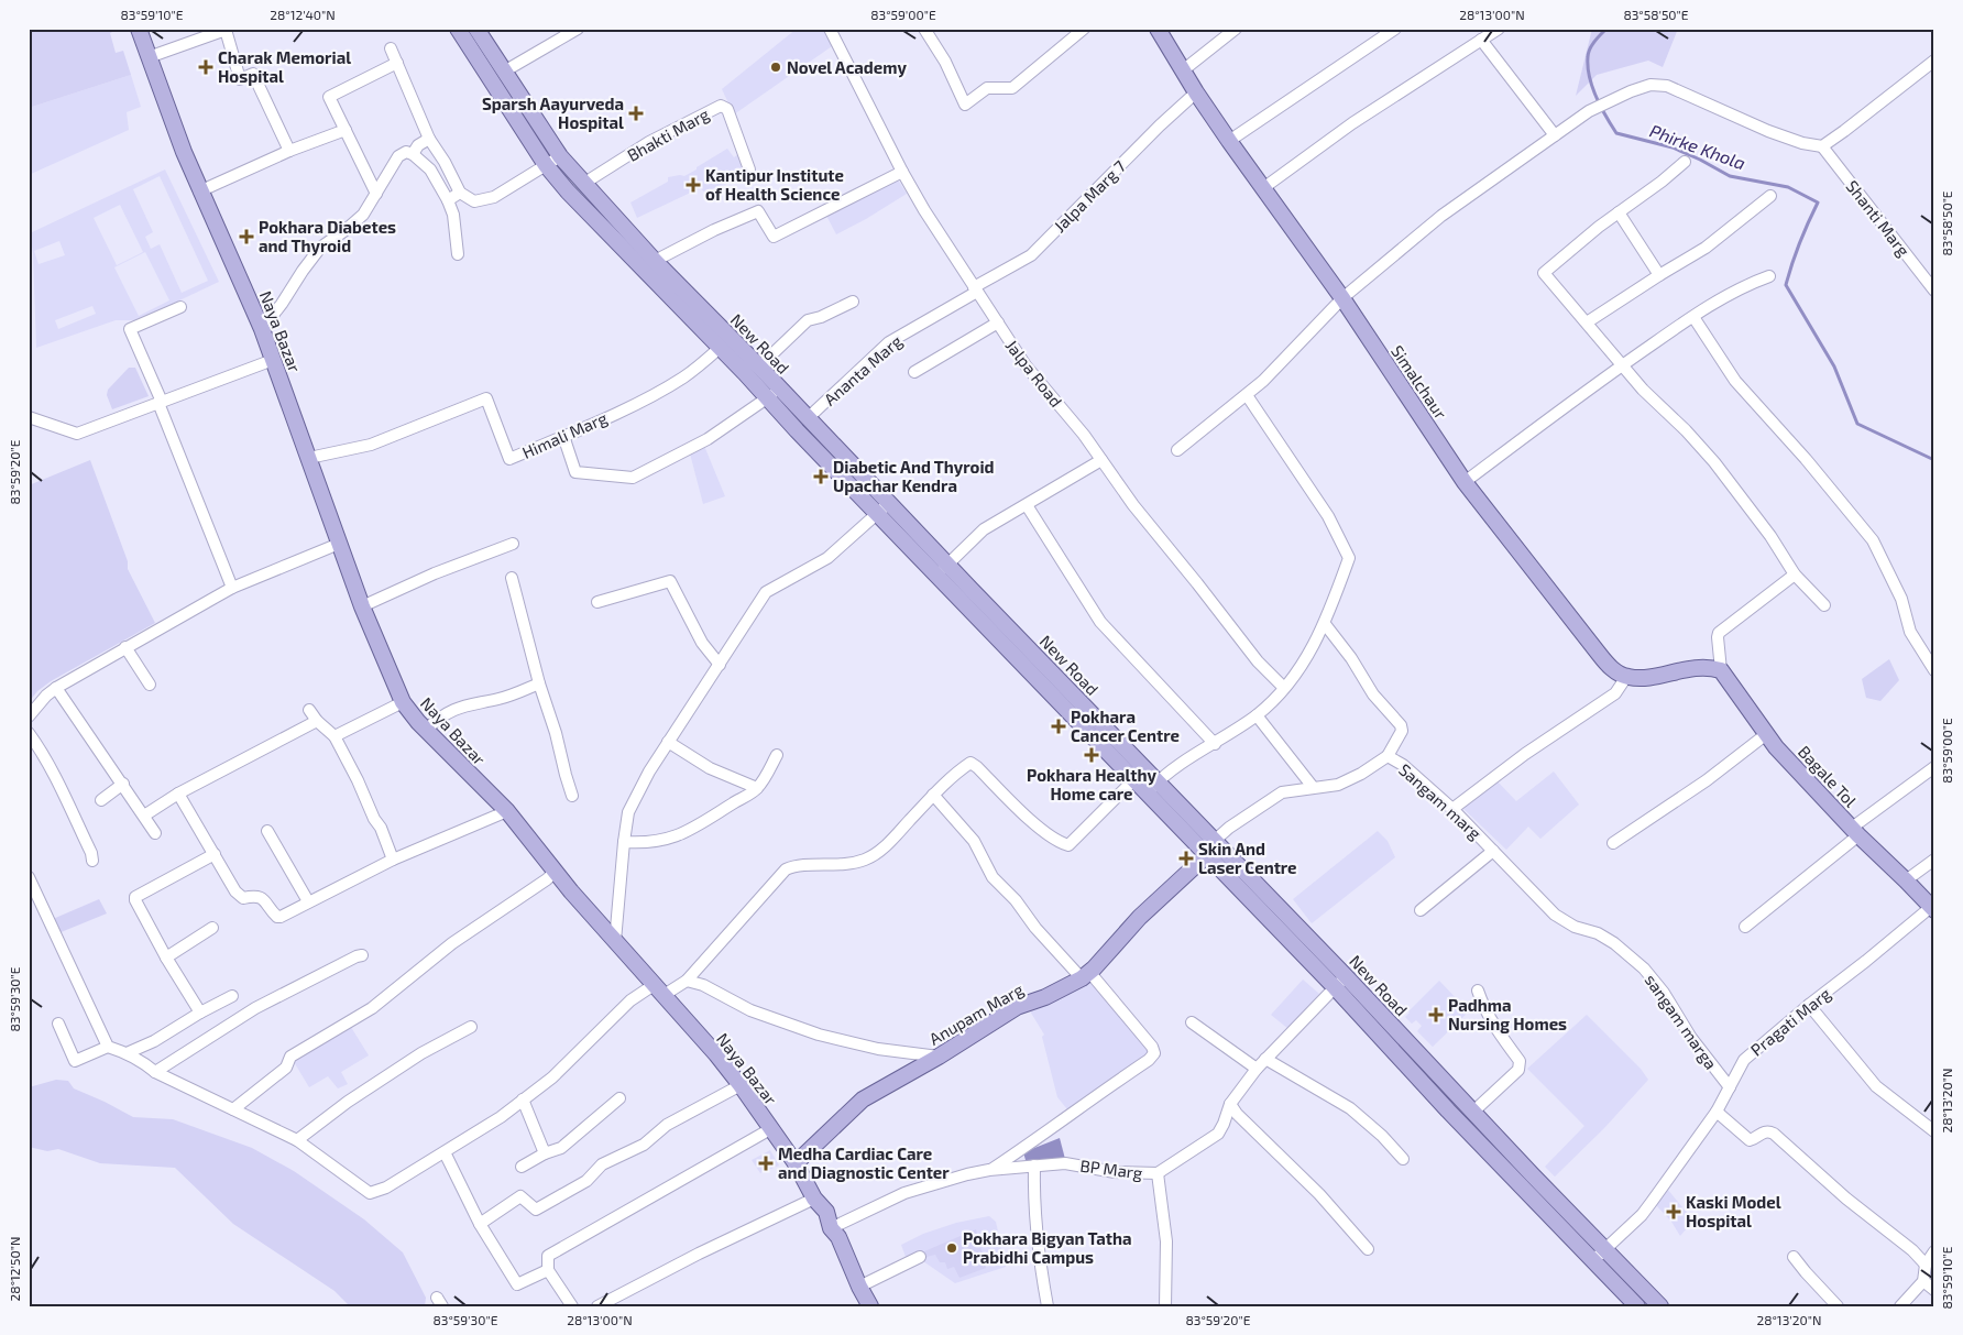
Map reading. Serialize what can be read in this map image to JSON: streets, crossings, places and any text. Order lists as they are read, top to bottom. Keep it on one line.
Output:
{"streets":{"main road":["Naya Bazar","New Road","Simalchaur","Bagale Tol","Anupam Marg"],"street":["Bhakti Marg","Jalpa Marg 7","Shanti Marg","Ananta Marg","Jalpa Road","Himali Marg","Sangam marg","sangam marga","Pragati Marg","BP Marg"]},"crossings":[["Bhakti Marg","New Road"],["Jalpa Marg 7","Ananta Marg"],["Jalpa Marg 7","Jalpa Road"],["Jalpa Marg 7","Simalchaur"],["Naya Bazar","Himali Marg"],["Naya Bazar","Anupam Marg"],["Naya Bazar","BP Marg"],["New Road","Ananta Marg"],["New Road","Himali Marg"],["New Road","Sangam marg"],["New Road","Anupam Marg"],["New Road","Pragati Marg"],["New Road","BP Marg"],["Ananta Marg","Jalpa Road"],["Bagale Tol","Pragati Marg"],["Sangam marg","Anupam Marg"],["Sangam marg","sangam marga"],["sangam marga","Pragati Marg"]],"water":["Phirke Khola"],"places":{"health":["Charak Memorial Hospital","Sparsh Aayurveda Hospital","Kantipur Institute of Health Science","Pokhara Diabetes and Thyroid","Diabetic And Thyroid Upachar Kendra","Pokhara Cancer Centre","Pokhara Healthy Home care","Skin And Laser Centre","Padhma Nursing Homes","Medha Cardiac Care and Diagnostic Center","Kaski Model Hospital"],"other":["Novel Academy","Pokhara Bigyan Tatha Prabidhi Campus"]},"coordinates":["83°59'10\"E","28°12'40\"N","83°59'00\"E","28°13'00\"N","83°58'50\"E","83°59'20\"E","83°59'30\"E","28°13'20\"N","28°12'50\"N"]}
